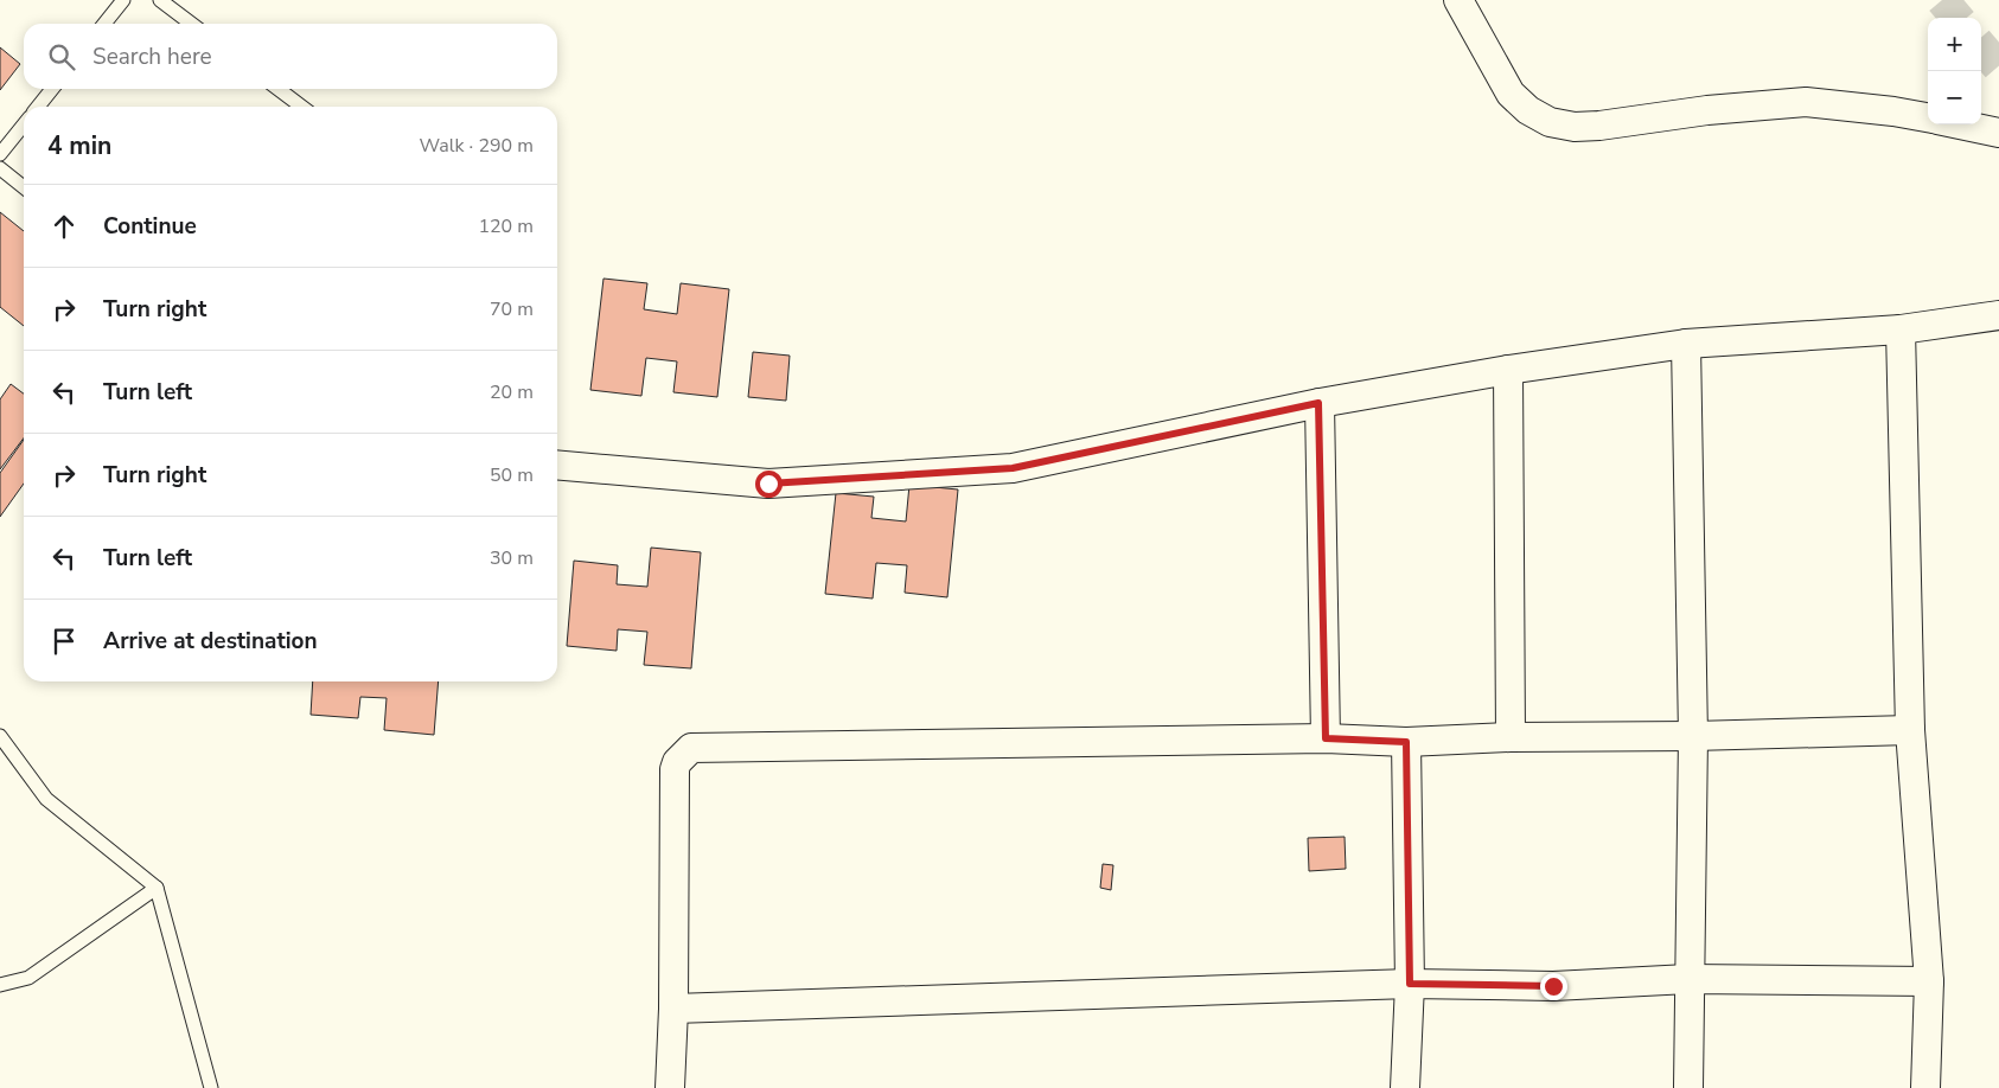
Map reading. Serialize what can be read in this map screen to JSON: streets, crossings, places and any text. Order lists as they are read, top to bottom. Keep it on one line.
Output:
{"page":{"map_buttons":["+","−"],"search":"Search here","heading":["4 min","Walk · 290 m"],"list":[["Continue","120 m"],["Turn right","70 m"],["Turn left","20 m"],["Turn right","50 m"],["Turn left","30 m"],"Arrive at destination"]}}
